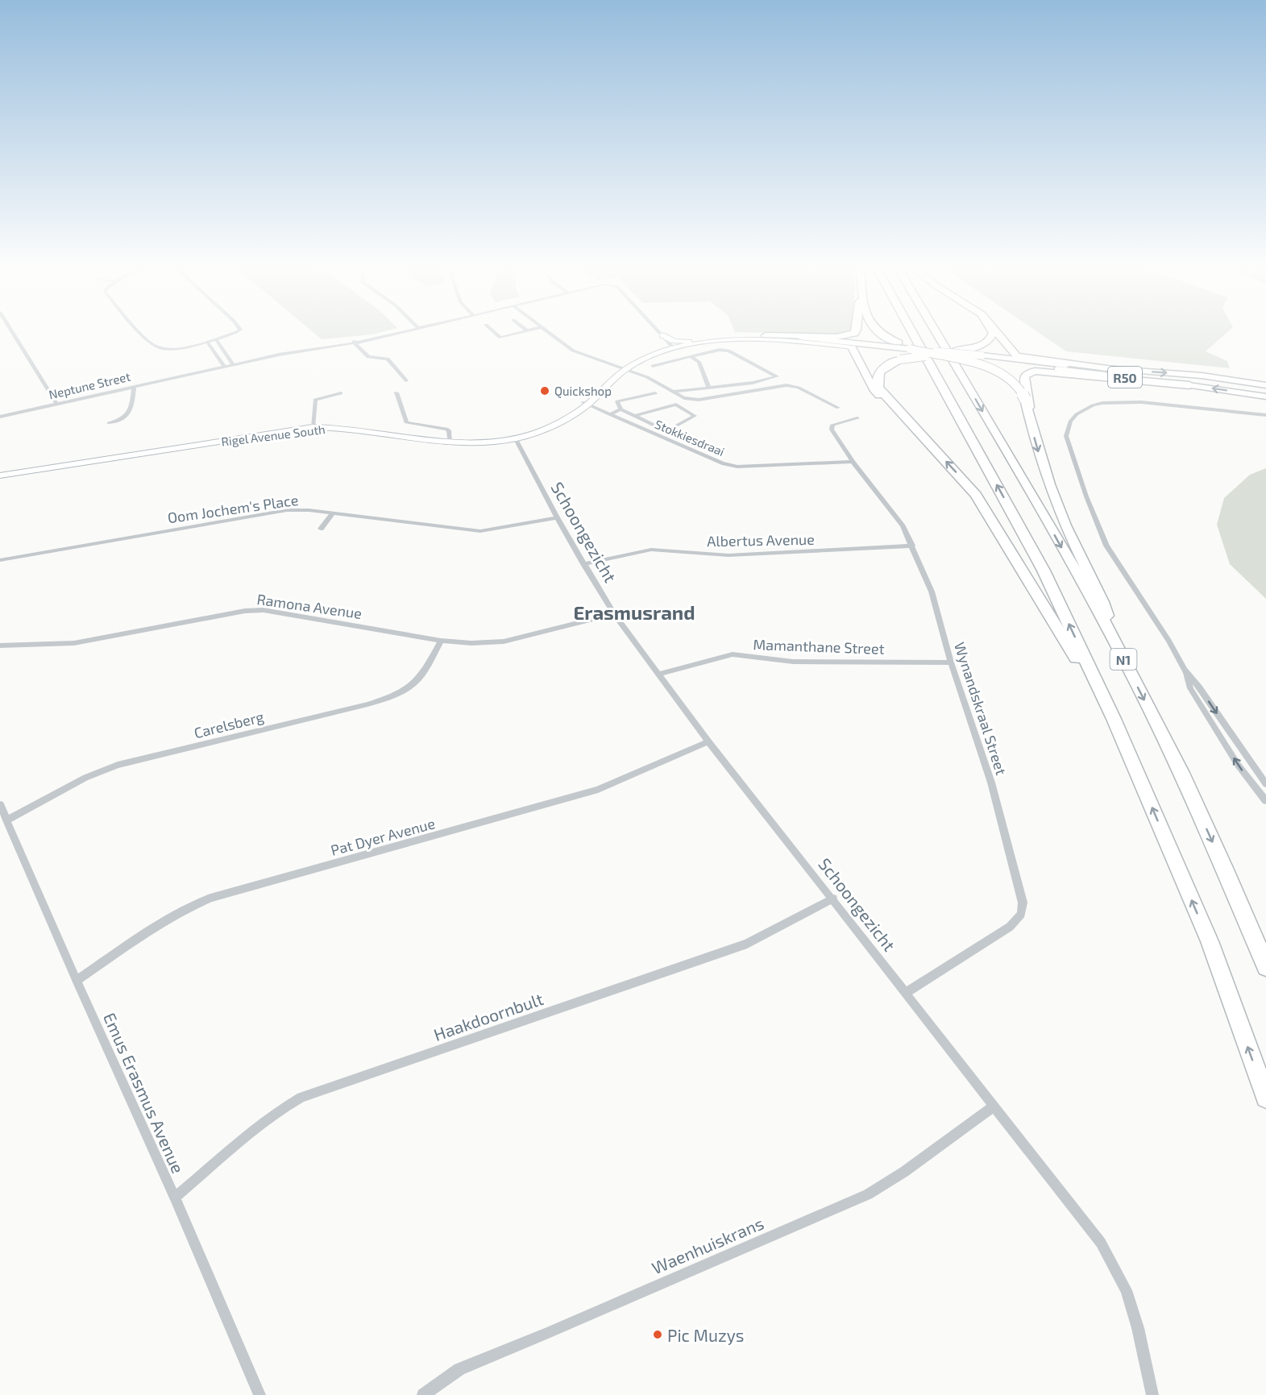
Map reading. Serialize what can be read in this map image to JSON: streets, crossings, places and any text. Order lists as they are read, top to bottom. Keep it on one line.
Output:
{"streets":{"highway":["N1"],"main road":["R50","Rigel Avenue South"],"street":["Neptune Street","Stokkiesdraai","Oom Jochem's Place","Schoongezicht","Albertus Avenue","Ramona Avenue","Mamanthane Street","Wynandskraal Street","Carelsberg","Pat Dyer Avenue","Haakdoornbult","Emus Erasmus Avenue","Waenhuiskrans"]},"crossings":[["Rigel Avenue South","Stokkiesdraai"],["Rigel Avenue South","Schoongezicht"],["Stokkiesdraai","Wynandskraal Street"],["Oom Jochem's Place","Schoongezicht"],["Schoongezicht","Albertus Avenue"],["Schoongezicht","Ramona Avenue"],["Schoongezicht","Mamanthane Street"],["Schoongezicht","Wynandskraal Street"],["Schoongezicht","Pat Dyer Avenue"],["Schoongezicht","Haakdoornbult"],["Schoongezicht","Waenhuiskrans"],["Albertus Avenue","Wynandskraal Street"],["Ramona Avenue","Carelsberg"],["Mamanthane Street","Wynandskraal Street"],["Carelsberg","Emus Erasmus Avenue"],["Pat Dyer Avenue","Emus Erasmus Avenue"],["Haakdoornbult","Emus Erasmus Avenue"]],"districts":["Erasmusrand"],"places":["Quickshop","Pic Muzys"]}
